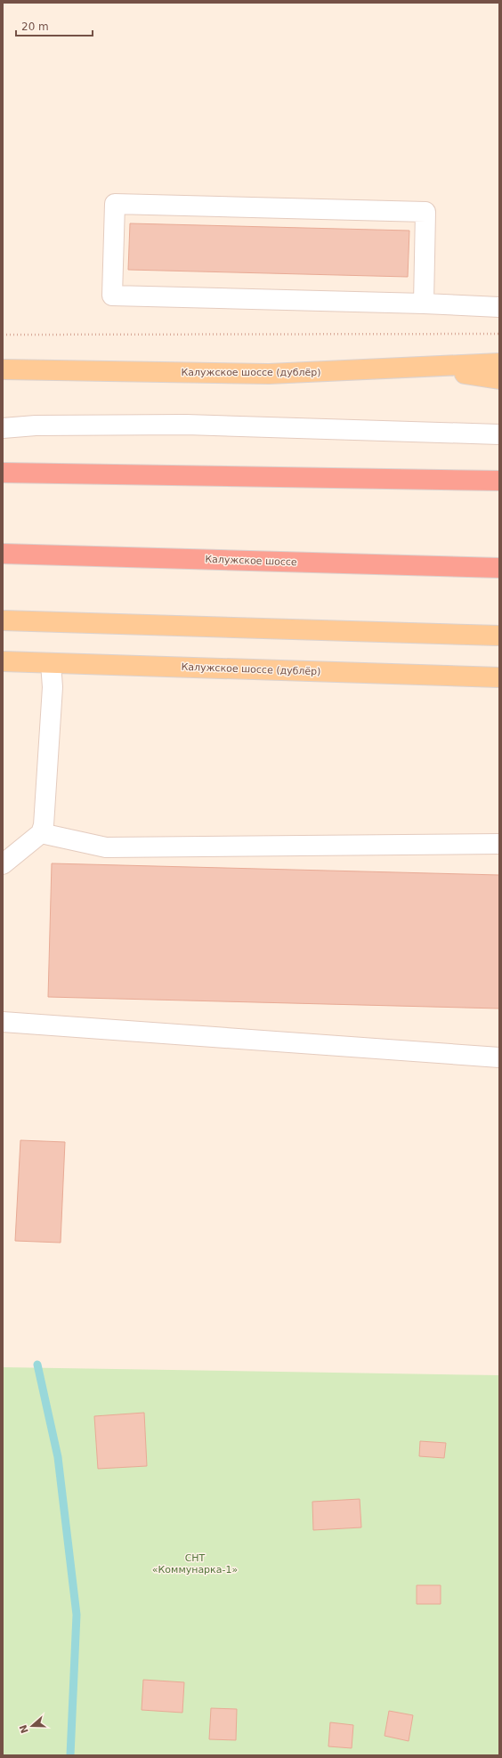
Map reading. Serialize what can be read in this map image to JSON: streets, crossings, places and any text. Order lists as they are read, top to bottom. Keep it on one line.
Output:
{"streets":{"highway":["Калужское шоссе"],"main road":["Калужское шоссе (дублёр)"]},"parks":["СНТ «Коммунарка-1»"],"scale_bar":"20 m","north":"left"}
